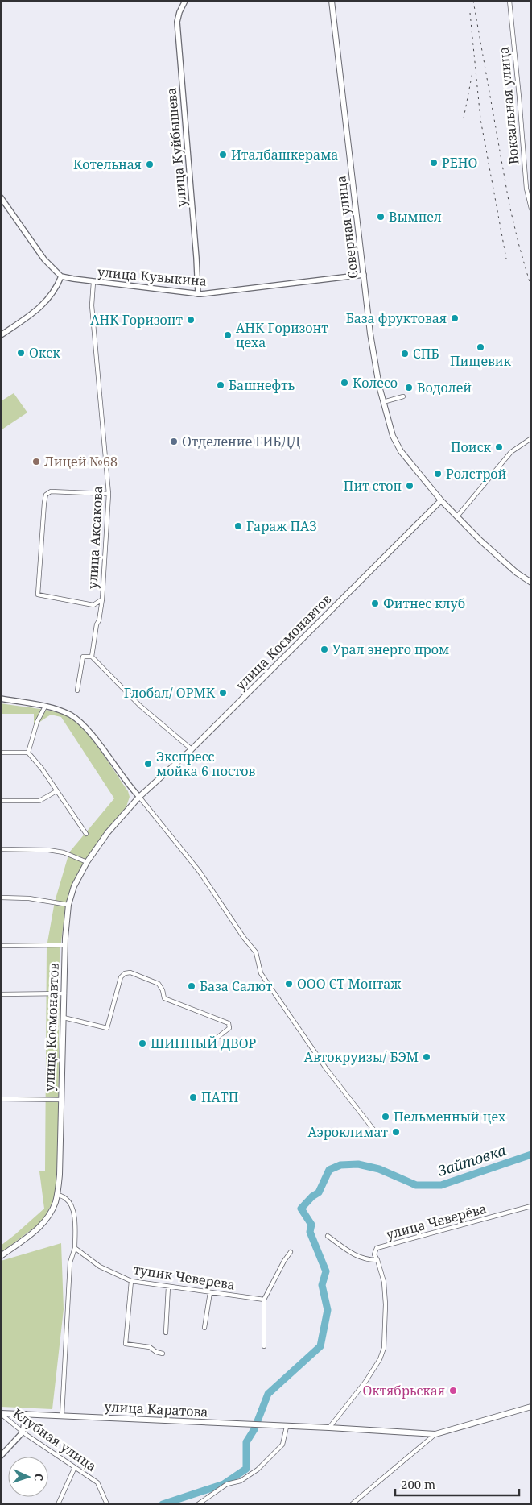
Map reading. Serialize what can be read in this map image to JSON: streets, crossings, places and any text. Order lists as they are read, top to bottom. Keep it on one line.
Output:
{"streets":{"main road":["Северная улица","улица Космонавтов","улица Каратова"],"street":["Вокзальная улица","улица Куйбышева","улица Кувыкина","улица Аксакова","улица Чеверёва","тупик Чеверева","Клубная улица"]},"crossings":[["улица Куйбышева","улица Кувыкина"],["Северная улица","улица Кувыкина"],["Северная улица","улица Космонавтов"],["улица Кувыкина","улица Аксакова"],["улица Каратова","Клубная улица"]],"water":["Зайтовка"],"places":["Италбашкерама","РЕНО","Котельная","Вымпел","База фруктовая","АНК Горизонт","АНК Горизонт цеха","Пищевик","Окск","СПБ","Колесо","Башнефть","Водолей","Отделение ГИБДД","Поиск","Лицей №68","Ролстрой","Пит стоп","Гараж ПАЗ","Фитнес клуб","Урал энерго пром","Глобал/ ОРМК","Экспресс мойка 6 постов","ООО СТ Монтаж","База Салют","ШИННЫЙ ДВОР","Автокруизы/ БЭМ","ПАТП","Пельменный цех","Аэроклимат","Октябрьская"],"scale_bar":"200 m","north":"right"}
